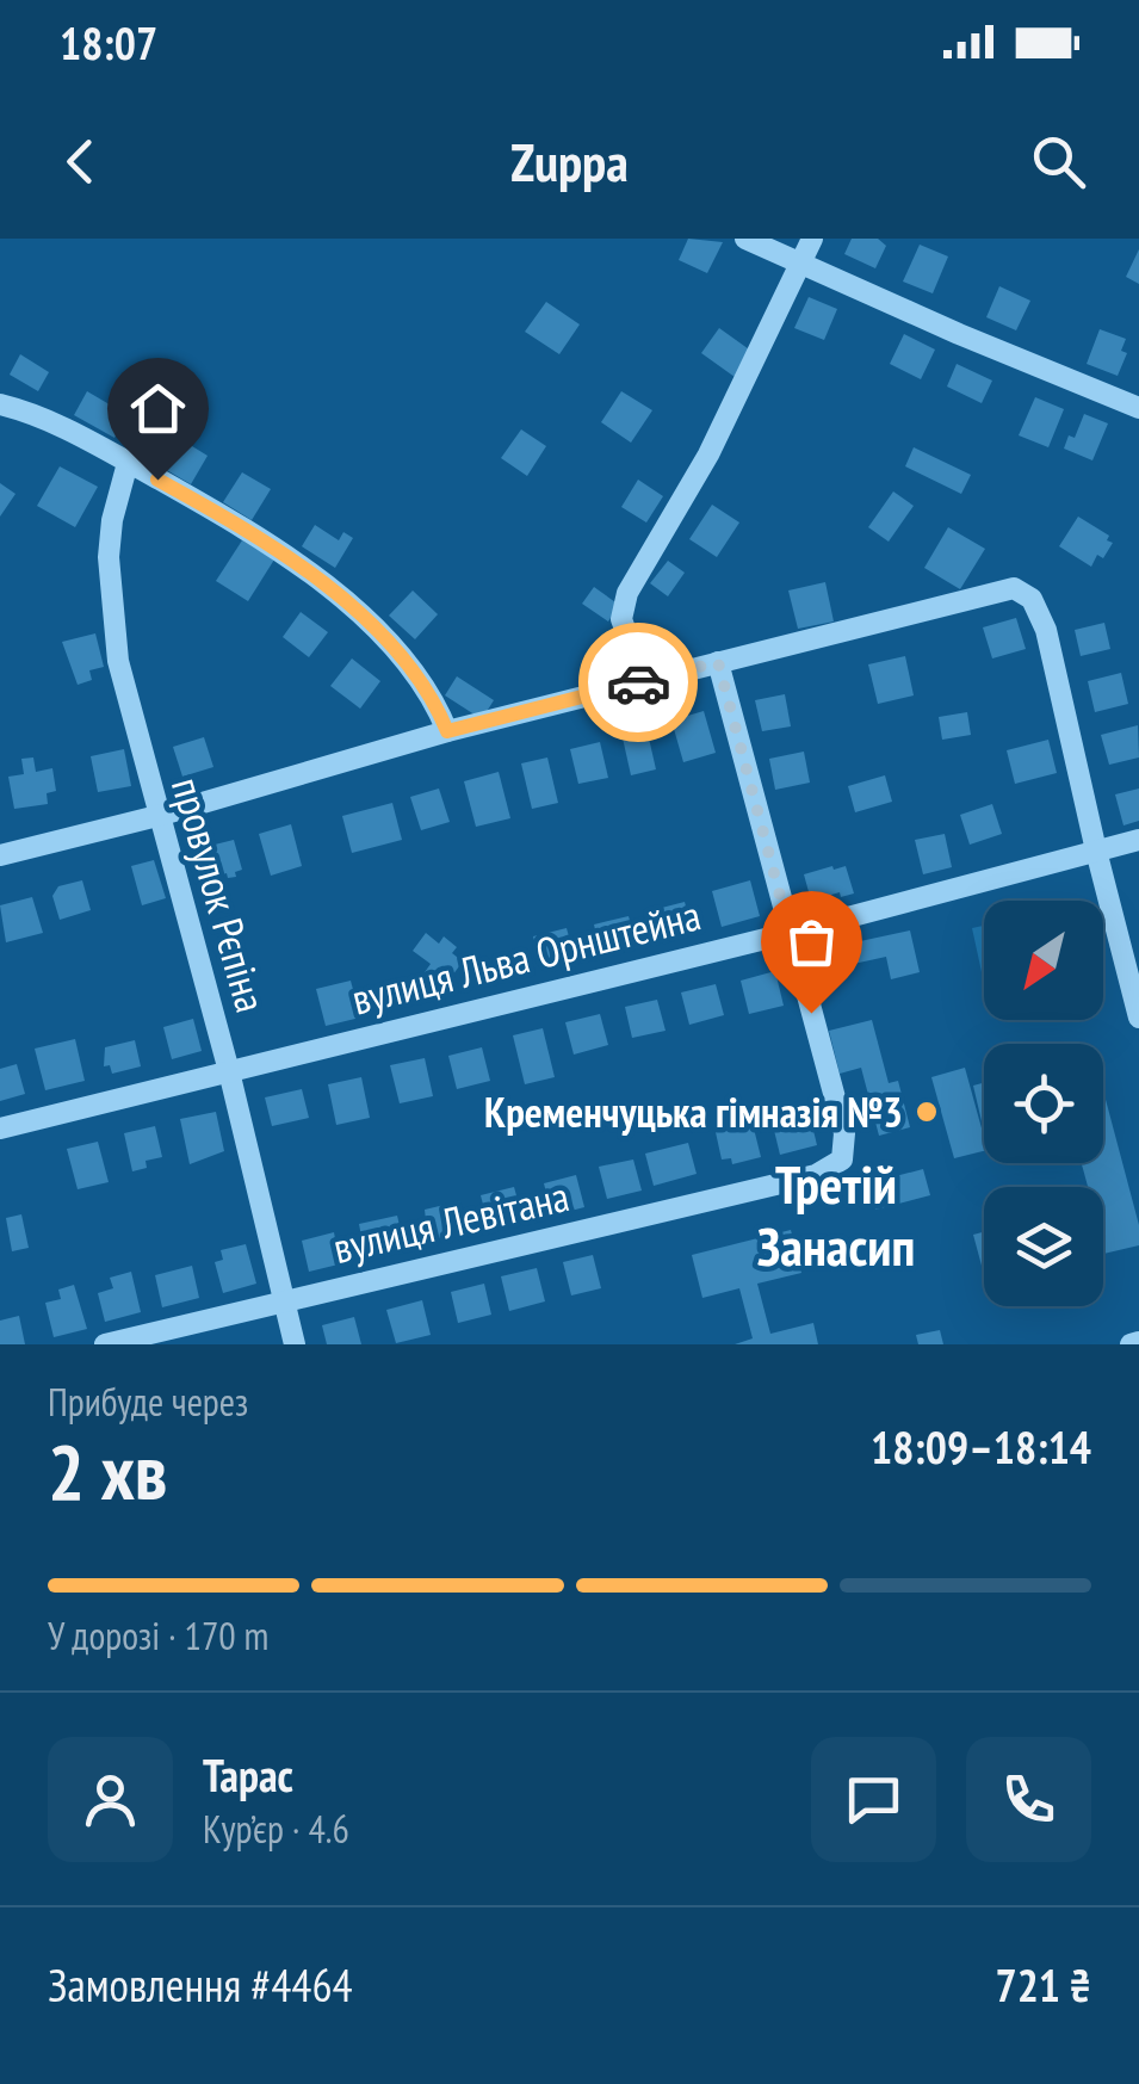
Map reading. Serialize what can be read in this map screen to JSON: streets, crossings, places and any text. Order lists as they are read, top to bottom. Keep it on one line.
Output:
{"streets":{"street":["провулок Рєпіна","вулиця Льва Орнштейна","вулиця Левітана"]},"crossings":[["провулок Рєпіна","вулиця Льва Орнштейна"],["провулок Рєпіна","вулиця Левітана"],["вулиця Льва Орнштейна","вулиця Левітана"]],"districts":["Третій Занасип"],"places":["Кременчуцька гімназія №3"],"north":"bottom left","page":{"status":"18:07","header":"Zuppa","heading":["2 хв","Прибуде через","18:09–18:14"],"panel":["Тарас","Кур’єр · 4.6","Замовлення #4464","721 ₴"],"bar":"У дорозі · 170 m"}}
